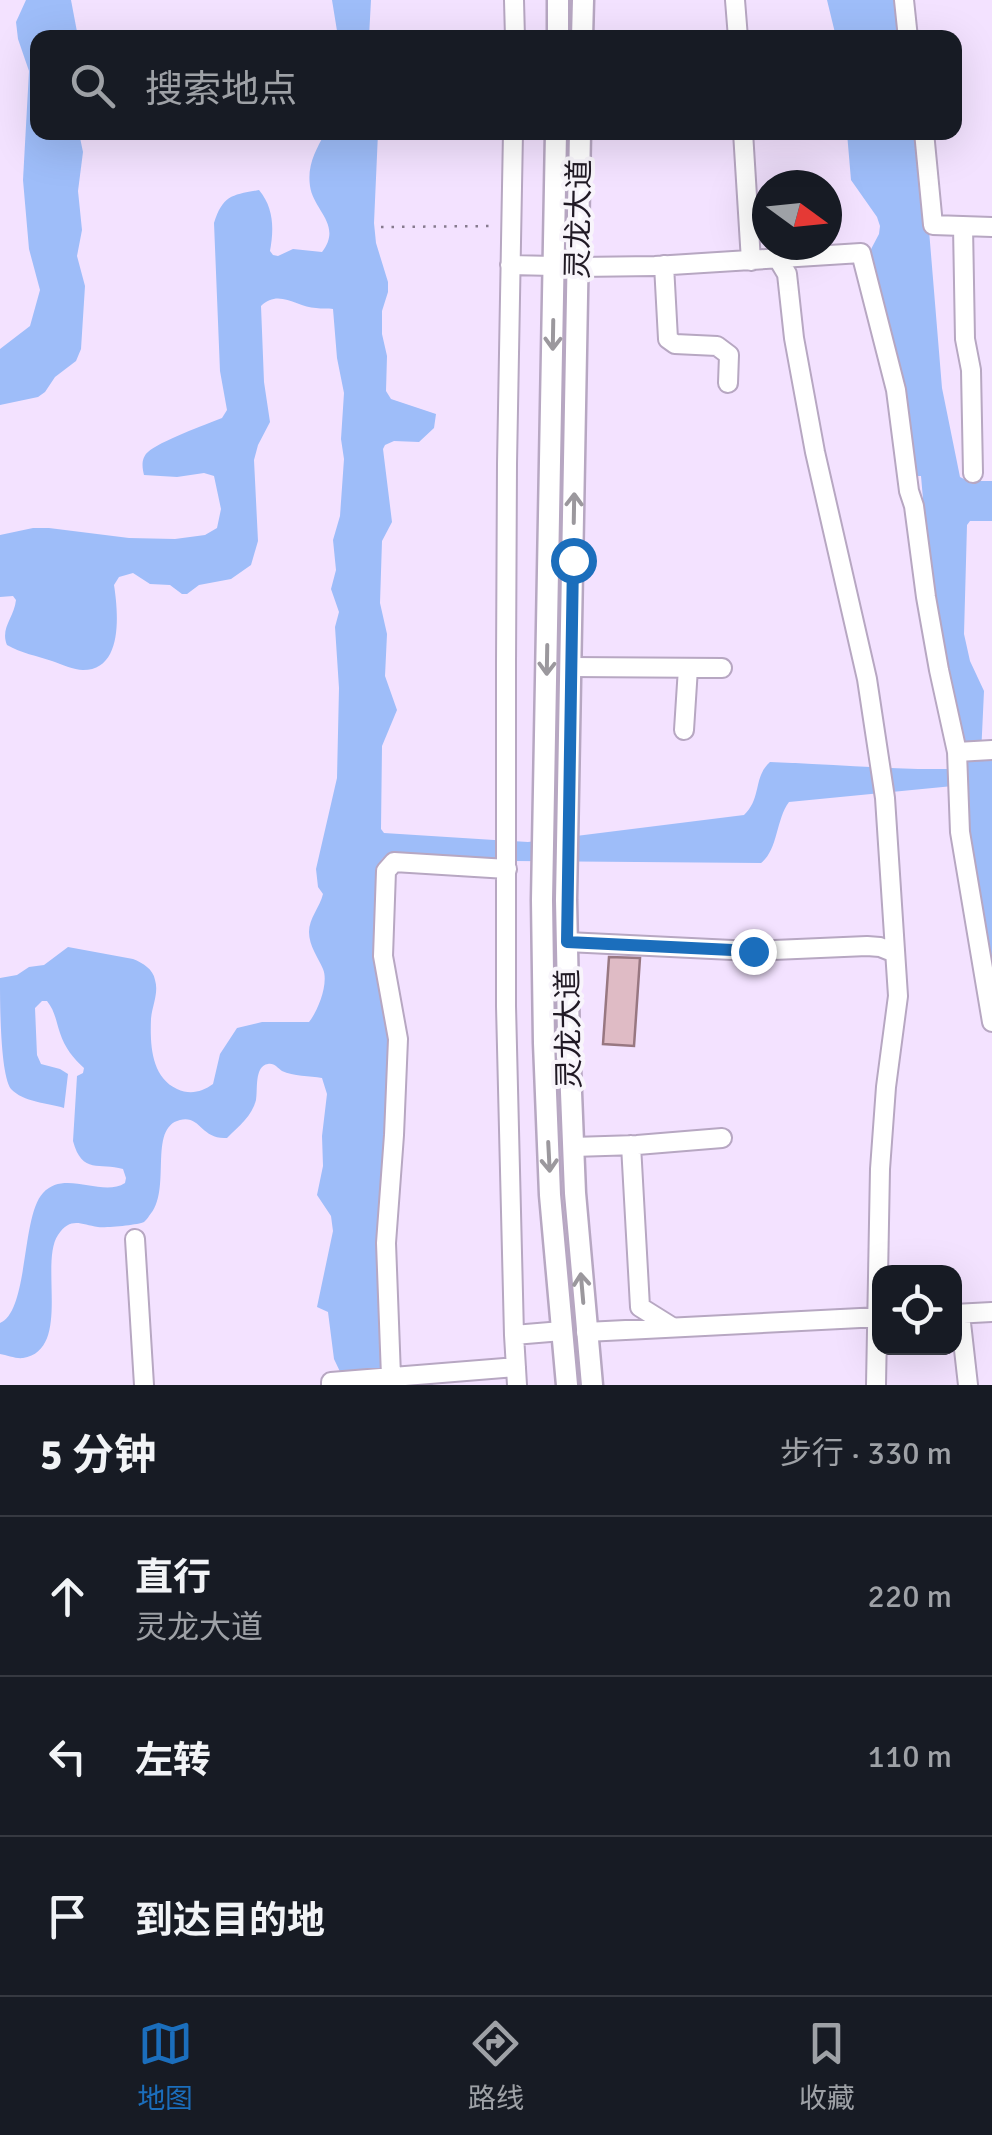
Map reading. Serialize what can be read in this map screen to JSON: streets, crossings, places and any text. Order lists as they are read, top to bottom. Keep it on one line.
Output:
{"streets":{"main road":["灵龙大道"]},"north":"right","page":{"search":"搜索地点","heading":["5 分钟","步行 · 330 m"],"list":[["直行","灵龙大道","220 m"],["左转","110 m"],"到达目的地"],"nav":["地图","路线","收藏"]}}
